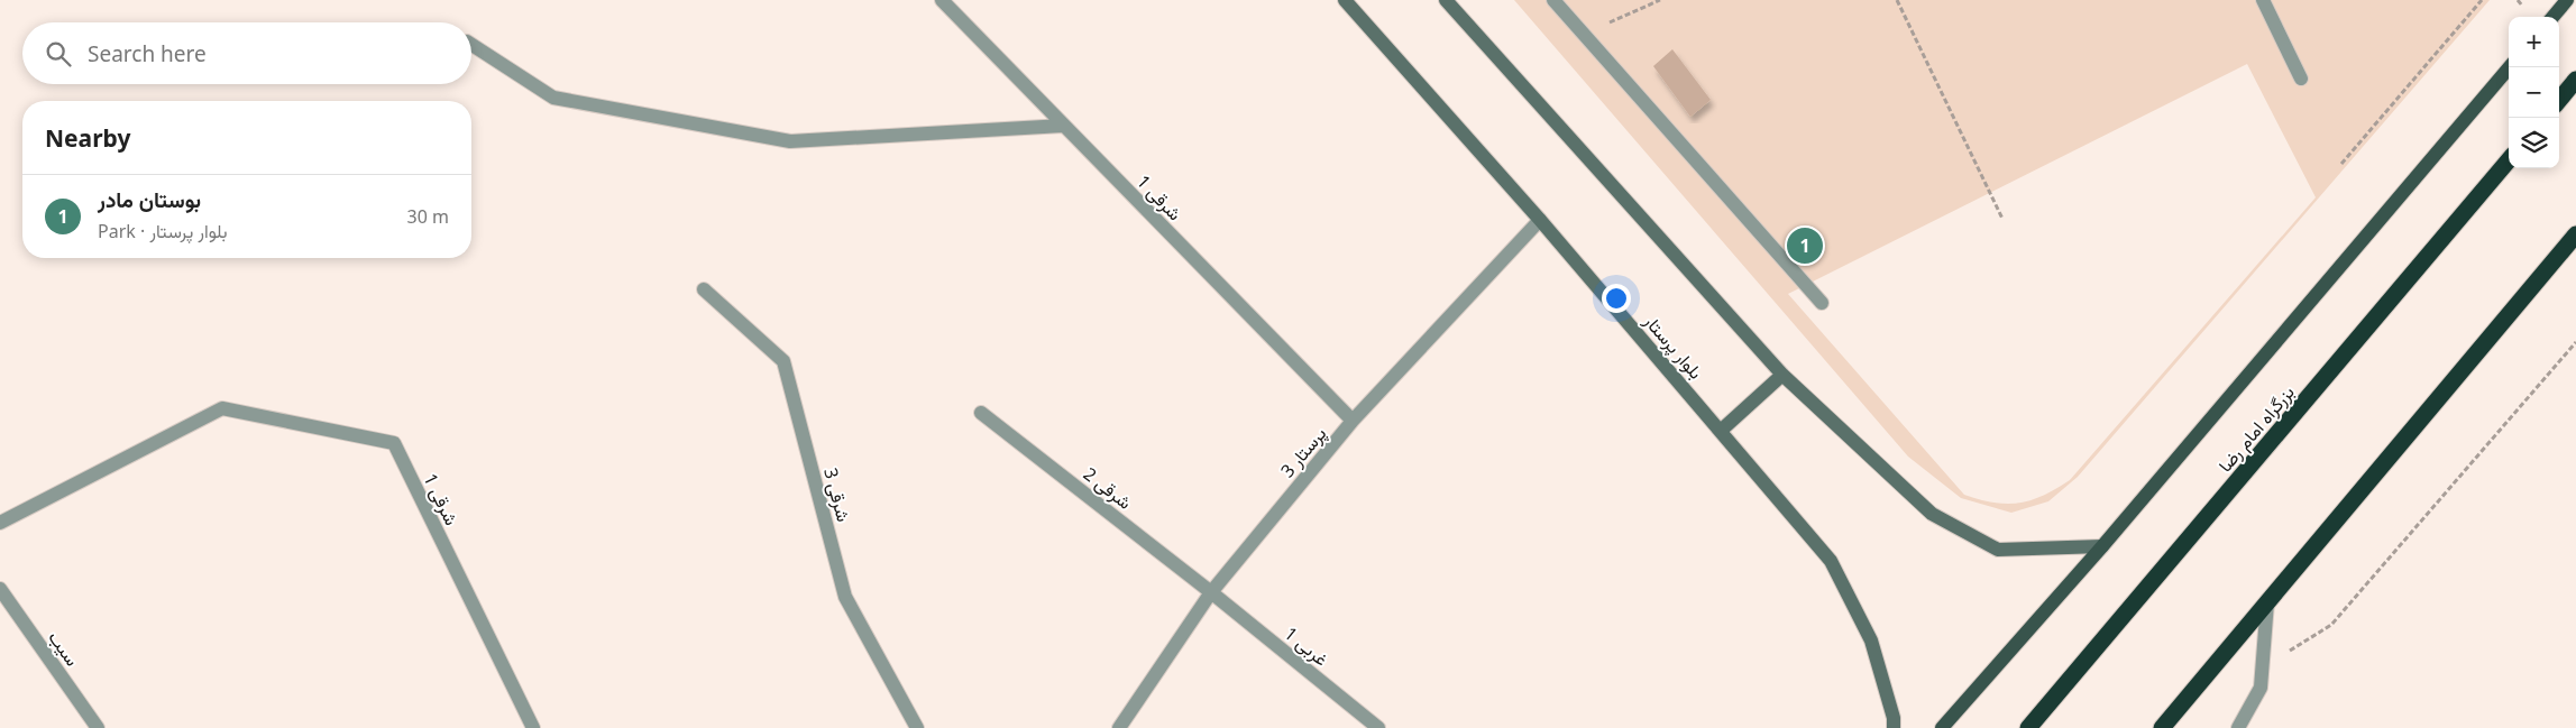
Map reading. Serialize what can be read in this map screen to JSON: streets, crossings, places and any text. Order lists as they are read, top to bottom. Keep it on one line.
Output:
{"streets":{"highway":["بزرگراه امام رضا"],"street":["شرقی 1","بلوار پرستار","پرستار 3","شرقی 2","شرقی 3","غربی 1","سیب"]},"crossings":[["شرقی 1","پرستار 3"],["بلوار پرستار","پرستار 3"],["پرستار 3","شرقی 2"],["پرستار 3","غربی 1"],["شرقی 2","غربی 1"]],"page":{"map_buttons":["+","−"],"search":"Search here","heading":"Nearby","list":[{"mark":"1","name":"بوستان مادر","note":"Park · بلوار پرستار","value":"30 m"}],"pins":"1"}}
